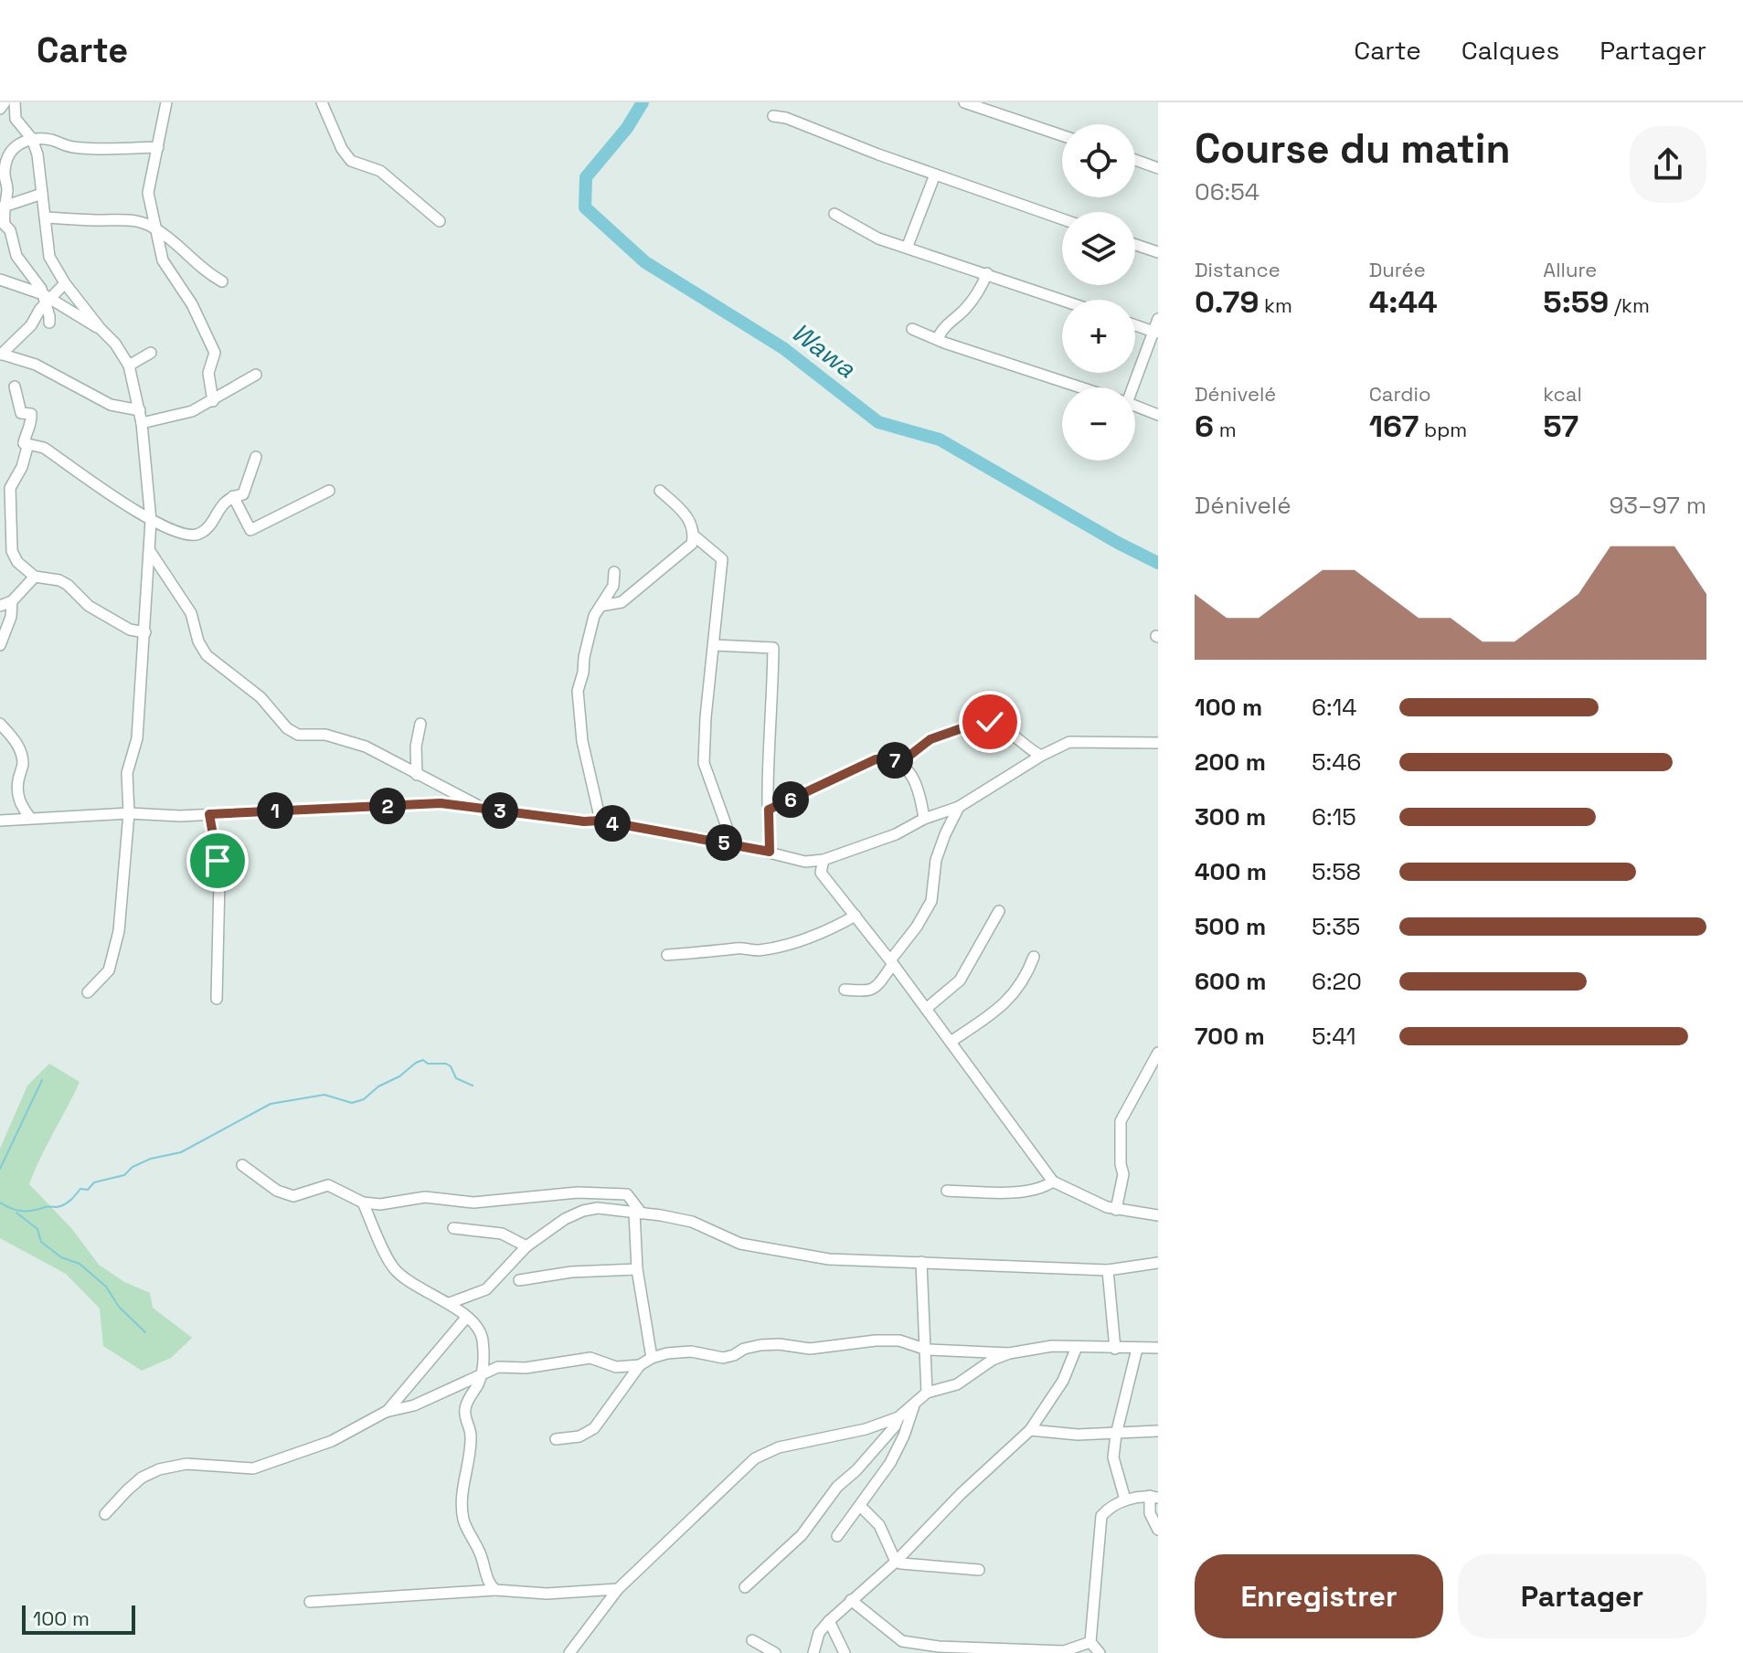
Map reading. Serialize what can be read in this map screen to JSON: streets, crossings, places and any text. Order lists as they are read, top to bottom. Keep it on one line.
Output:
{"water":["Wawa"],"scale_bar":"100 m","page":{"header":"Carte","nav":["Carte","Calques","Partager"],"heading":["Course du matin","06:54"],"map_buttons":["+","−"],"stats":[["Distance","0.79 km"],["Durée","4:44"],["Allure","5:59 /km"],["Dénivelé","6 m"],["Cardio","167 bpm"],["kcal","57"]],"chart":["Dénivelé","93–97 m"],"list":[{"name":"100 m","note":"6:14"},{"name":"200 m","note":"5:46"},{"name":"300 m","note":"6:15"},{"name":"400 m","note":"5:58"},{"name":"500 m","note":"5:35"},{"name":"600 m","note":"6:20"},{"name":"700 m","note":"5:41"}],"pins":["7","6","2","1","3","4","5"],"buttons":["Enregistrer","Partager"],"scale":"100 m"}}
